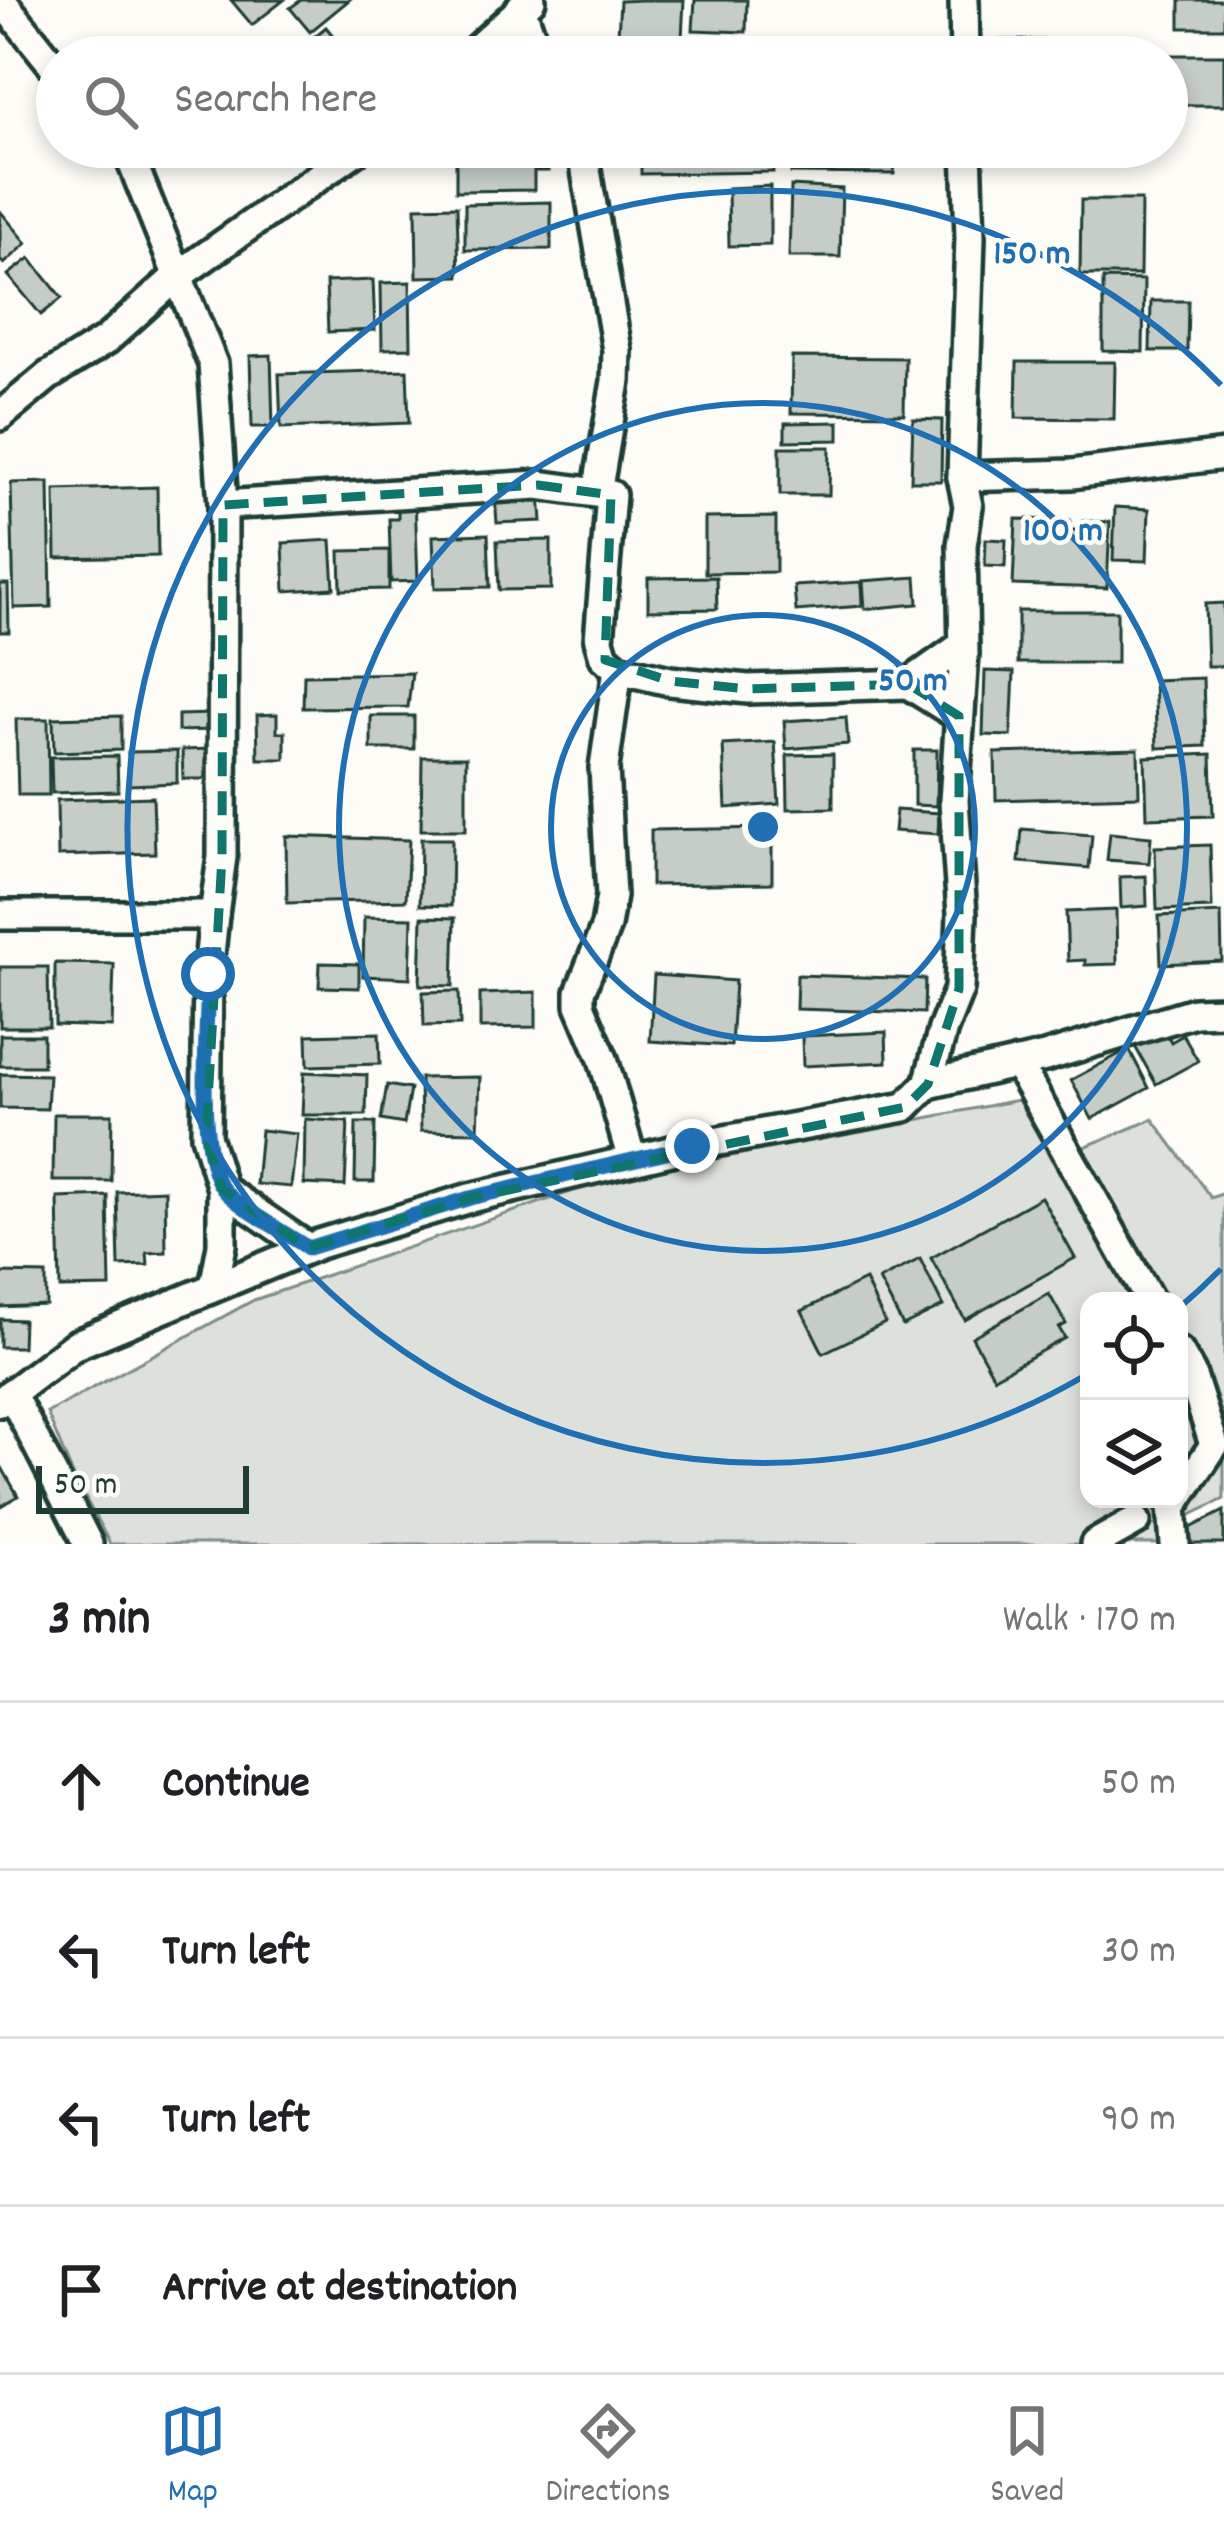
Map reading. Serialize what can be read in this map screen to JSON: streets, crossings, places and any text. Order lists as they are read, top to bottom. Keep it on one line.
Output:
{"scale_bar":"50 m","page":{"search":"Search here","scale":"50 m","heading":["3 min","Walk · 170 m"],"list":[["Continue","50 m"],["Turn left","30 m"],["Turn left","90 m"],"Arrive at destination"],"nav":["Map","Directions","Saved"]},"rings":["150 m","100 m","50 m"]}
